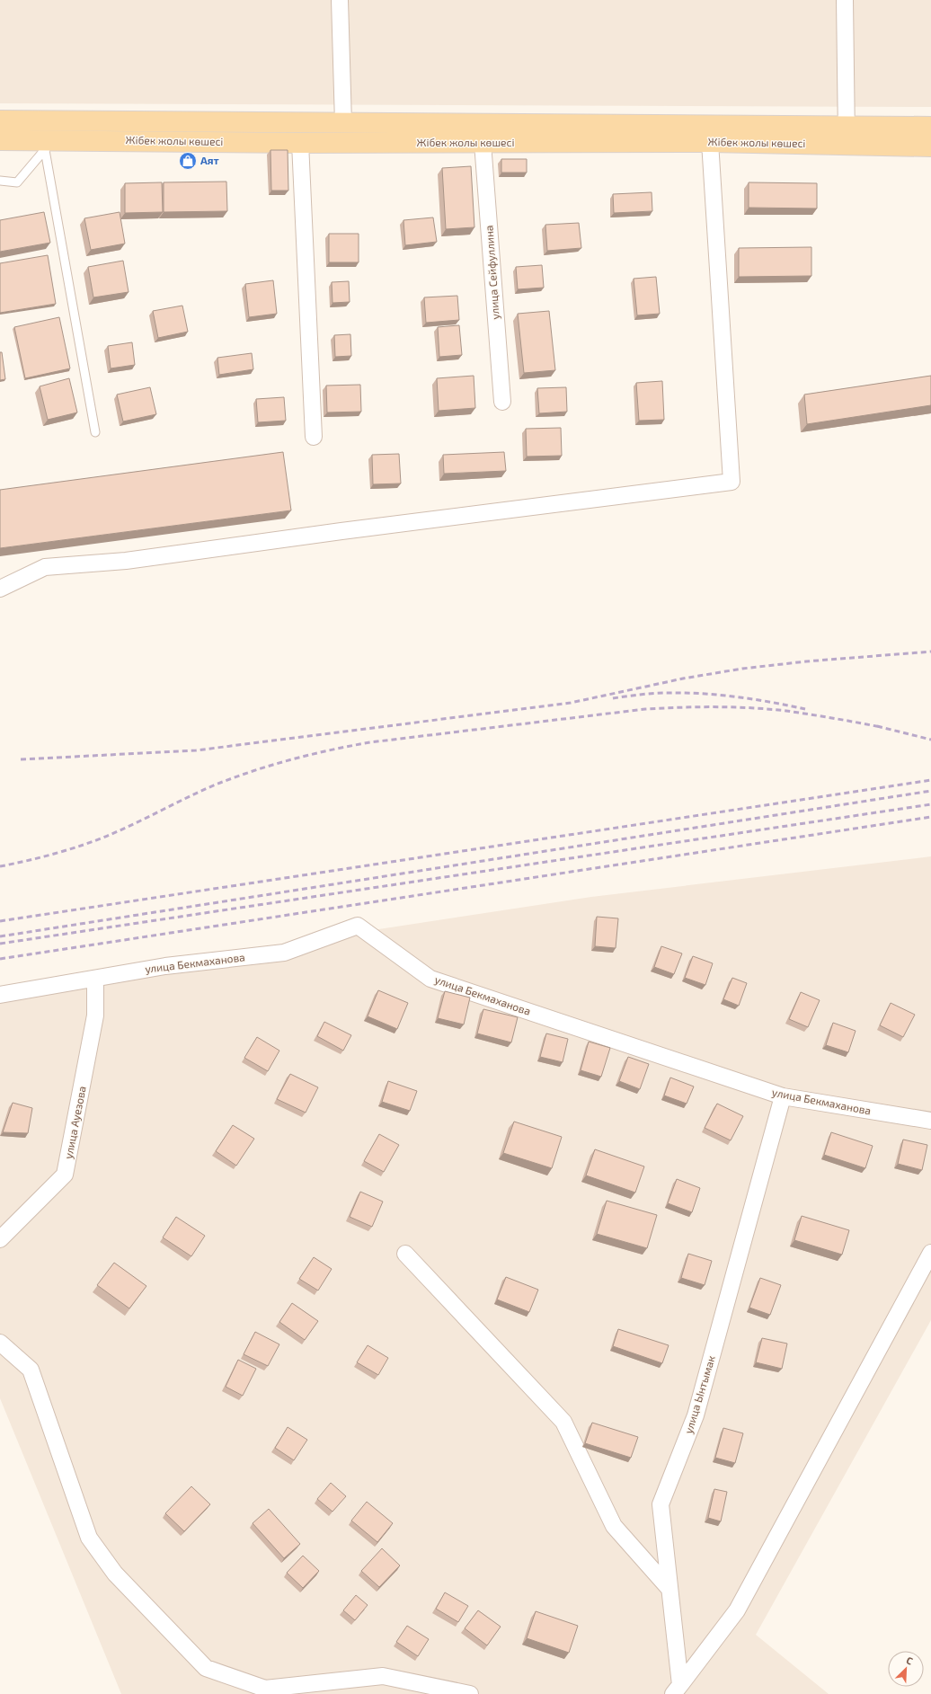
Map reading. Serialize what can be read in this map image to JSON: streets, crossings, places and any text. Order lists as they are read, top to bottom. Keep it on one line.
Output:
{"streets":{"main road":["Жібек жолы көшесі"],"street":["улица Сейфуллина","улица Бекмаханова","улица Ауезова","улица Ынтымак"]},"crossings":[["Жібек жолы көшесі","улица Сейфуллина"],["улица Бекмаханова","улица Ауезова"],["улица Бекмаханова","улица Ынтымак"]],"places":{"shop":["Аят"]},"north":"top right"}
